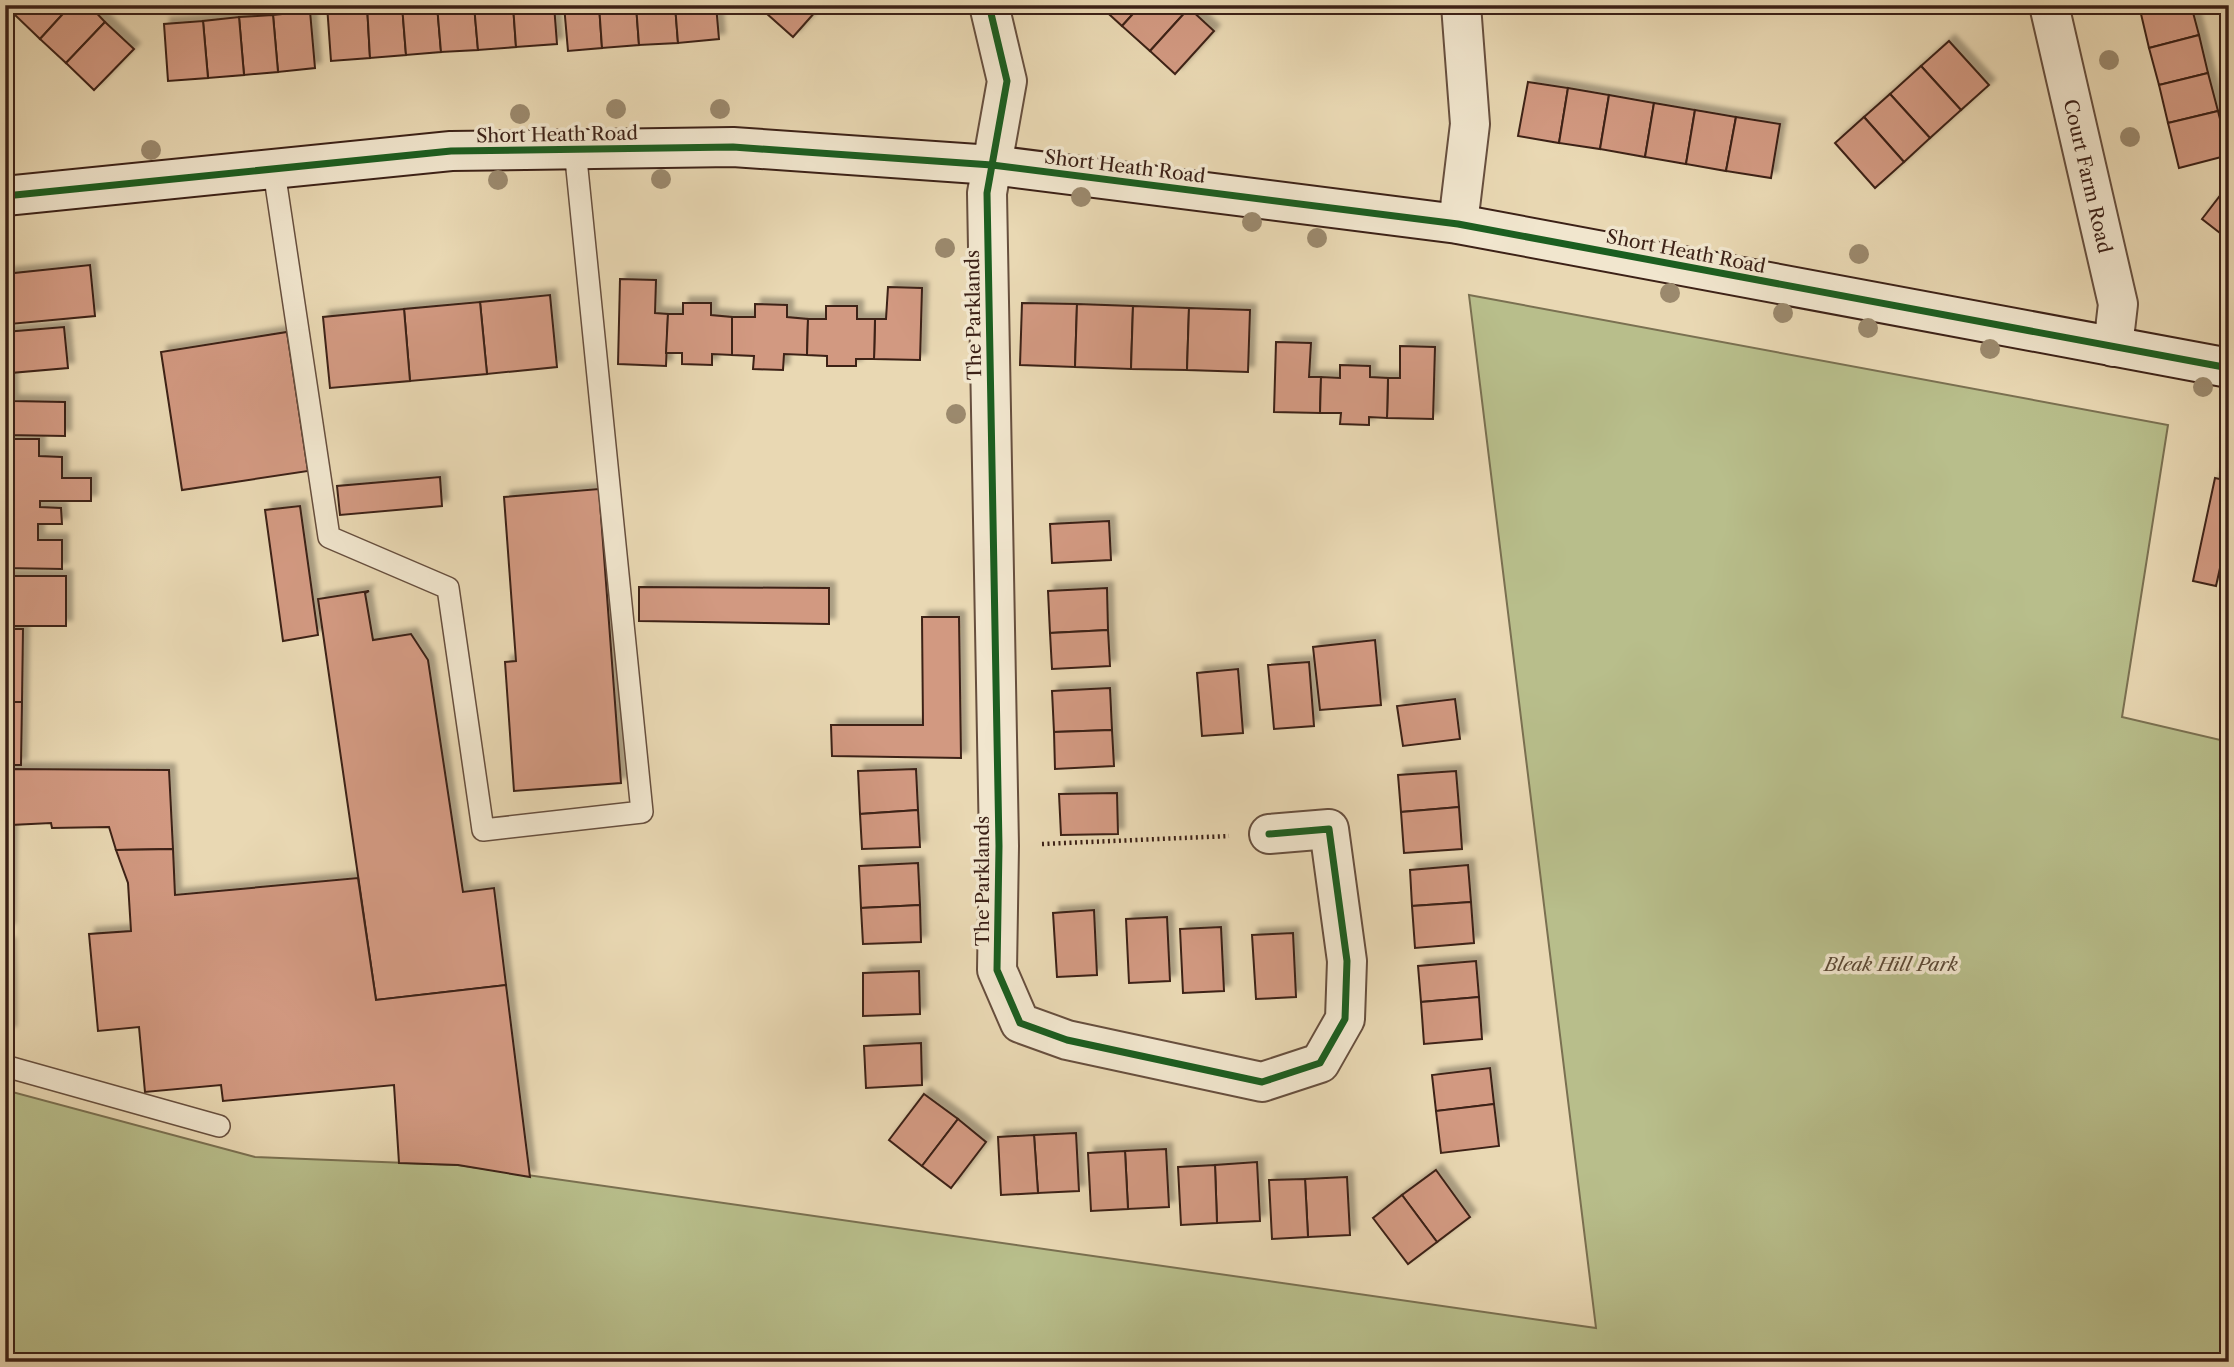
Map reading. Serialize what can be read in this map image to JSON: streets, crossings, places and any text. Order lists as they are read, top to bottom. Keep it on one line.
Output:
{"streets":{"street":["Short Heath Road","Court Farm Road","The Parklands"]},"crossings":[["Short Heath Road","Court Farm Road"],["Short Heath Road","The Parklands"]],"parks":["Bleak Hill Park"]}
